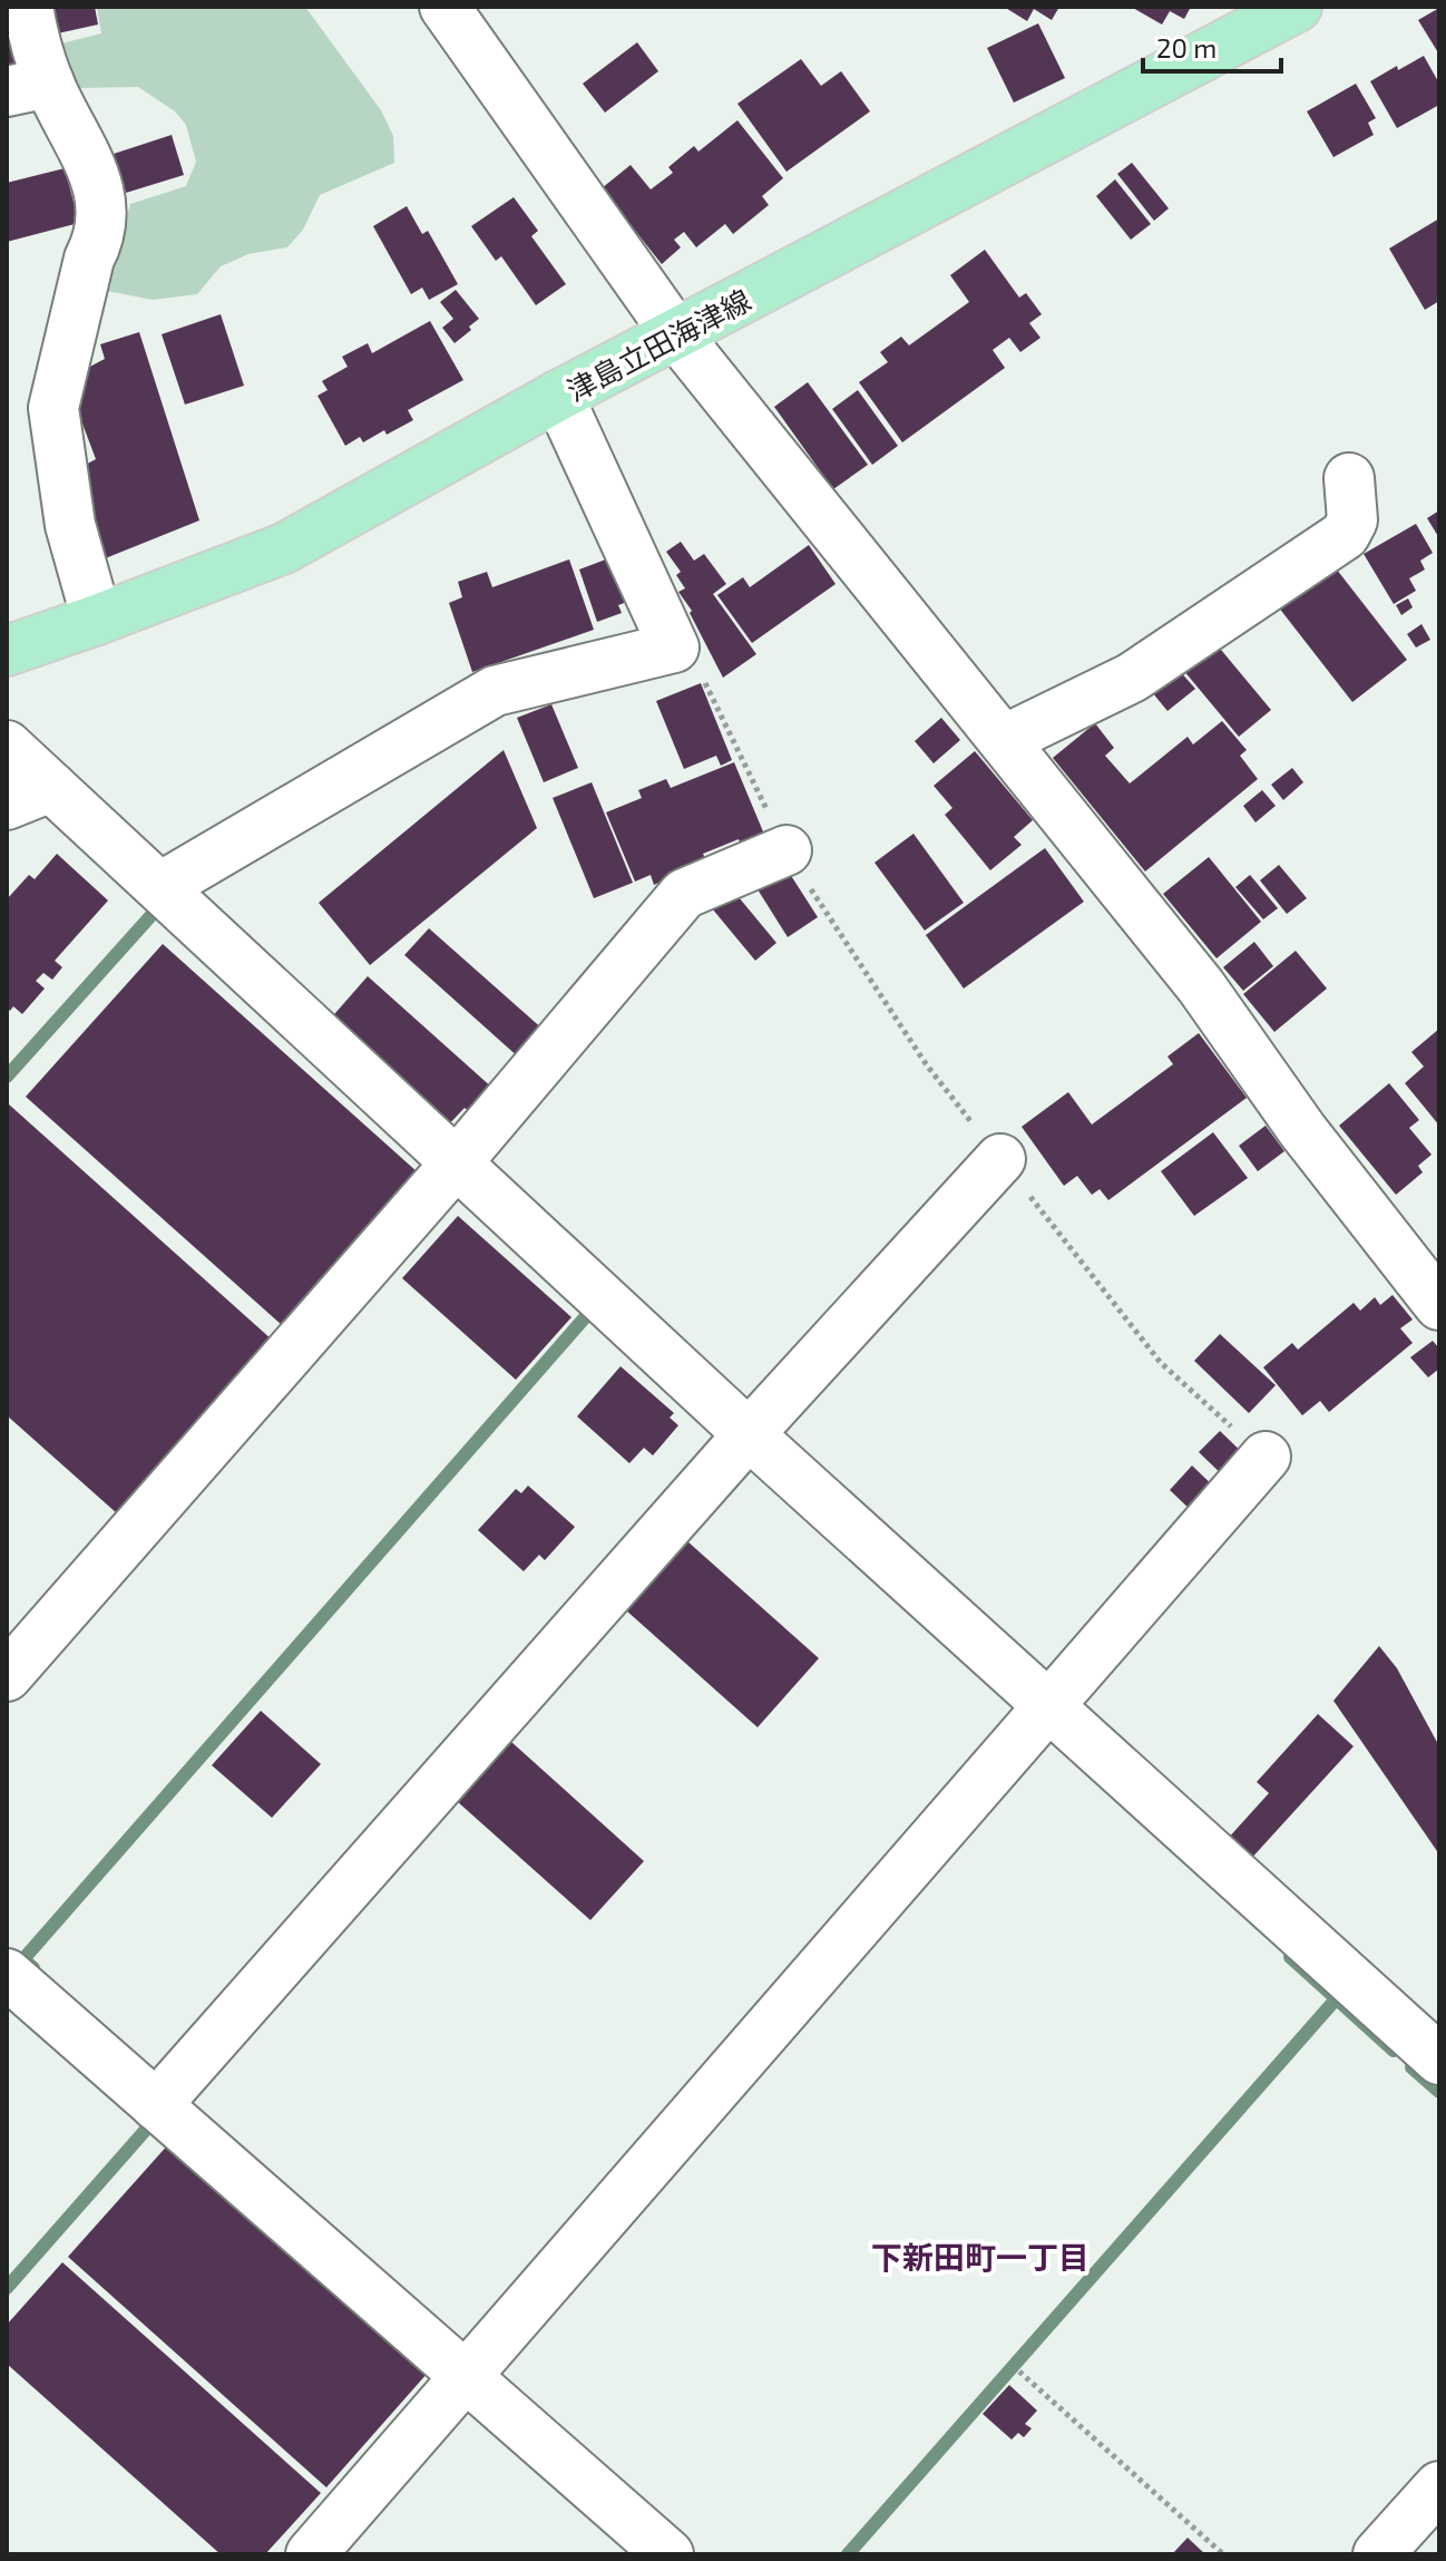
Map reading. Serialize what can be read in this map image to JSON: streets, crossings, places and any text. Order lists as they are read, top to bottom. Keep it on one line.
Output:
{"streets":{"main road":["津島立田海津線"]},"districts":["下新田町一丁目"],"scale_bar":"20 m"}
